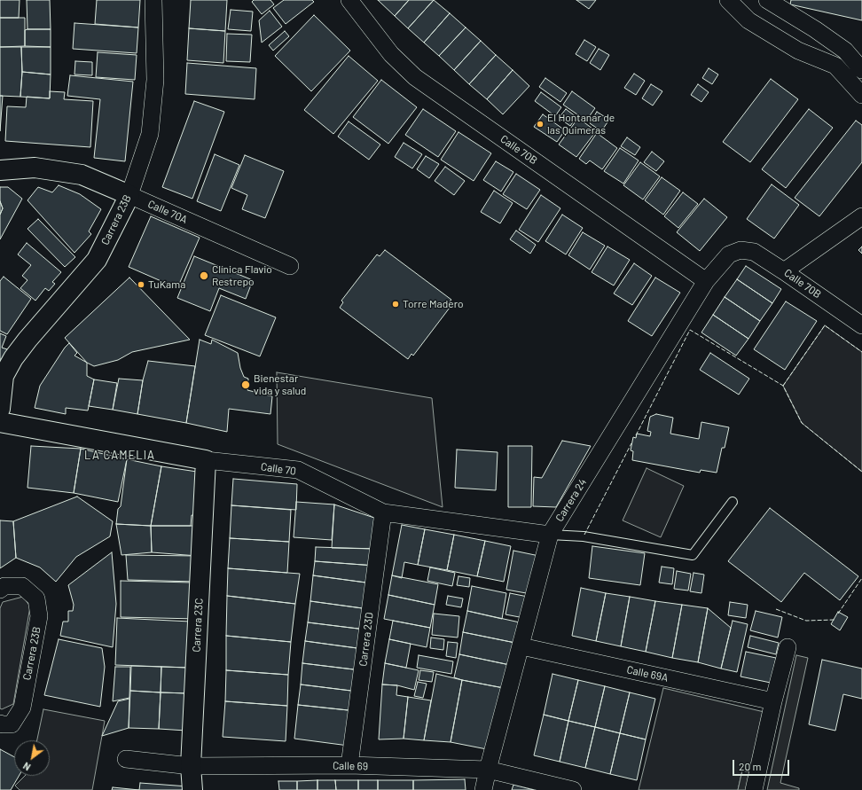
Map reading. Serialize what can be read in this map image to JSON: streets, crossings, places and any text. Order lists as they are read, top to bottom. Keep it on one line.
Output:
{"streets":{"street":["Calle 70B","Calle 70A","Carrera 23B","Calle 70","Carrera 24","Carrera 23C","Carrera 23D","Calle 69A","Calle 69"]},"crossings":[["Calle 70B","Carrera 24"],["Calle 70A","Carrera 23B"],["Calle 70","Carrera 24"],["Calle 70","Carrera 23C"],["Calle 70","Carrera 23D"],["Carrera 24","Calle 69A"],["Carrera 24","Calle 69"],["Carrera 23C","Calle 69"],["Carrera 23D","Calle 69"]],"districts":["LA CAMELIA"],"places":["El Hontanar de las Quimeras","Clínica Flavio Restrepo","TuKama","Torre Madero","Bienestar vida y salud"],"scale_bar":"20 m","north":"bottom left"}
